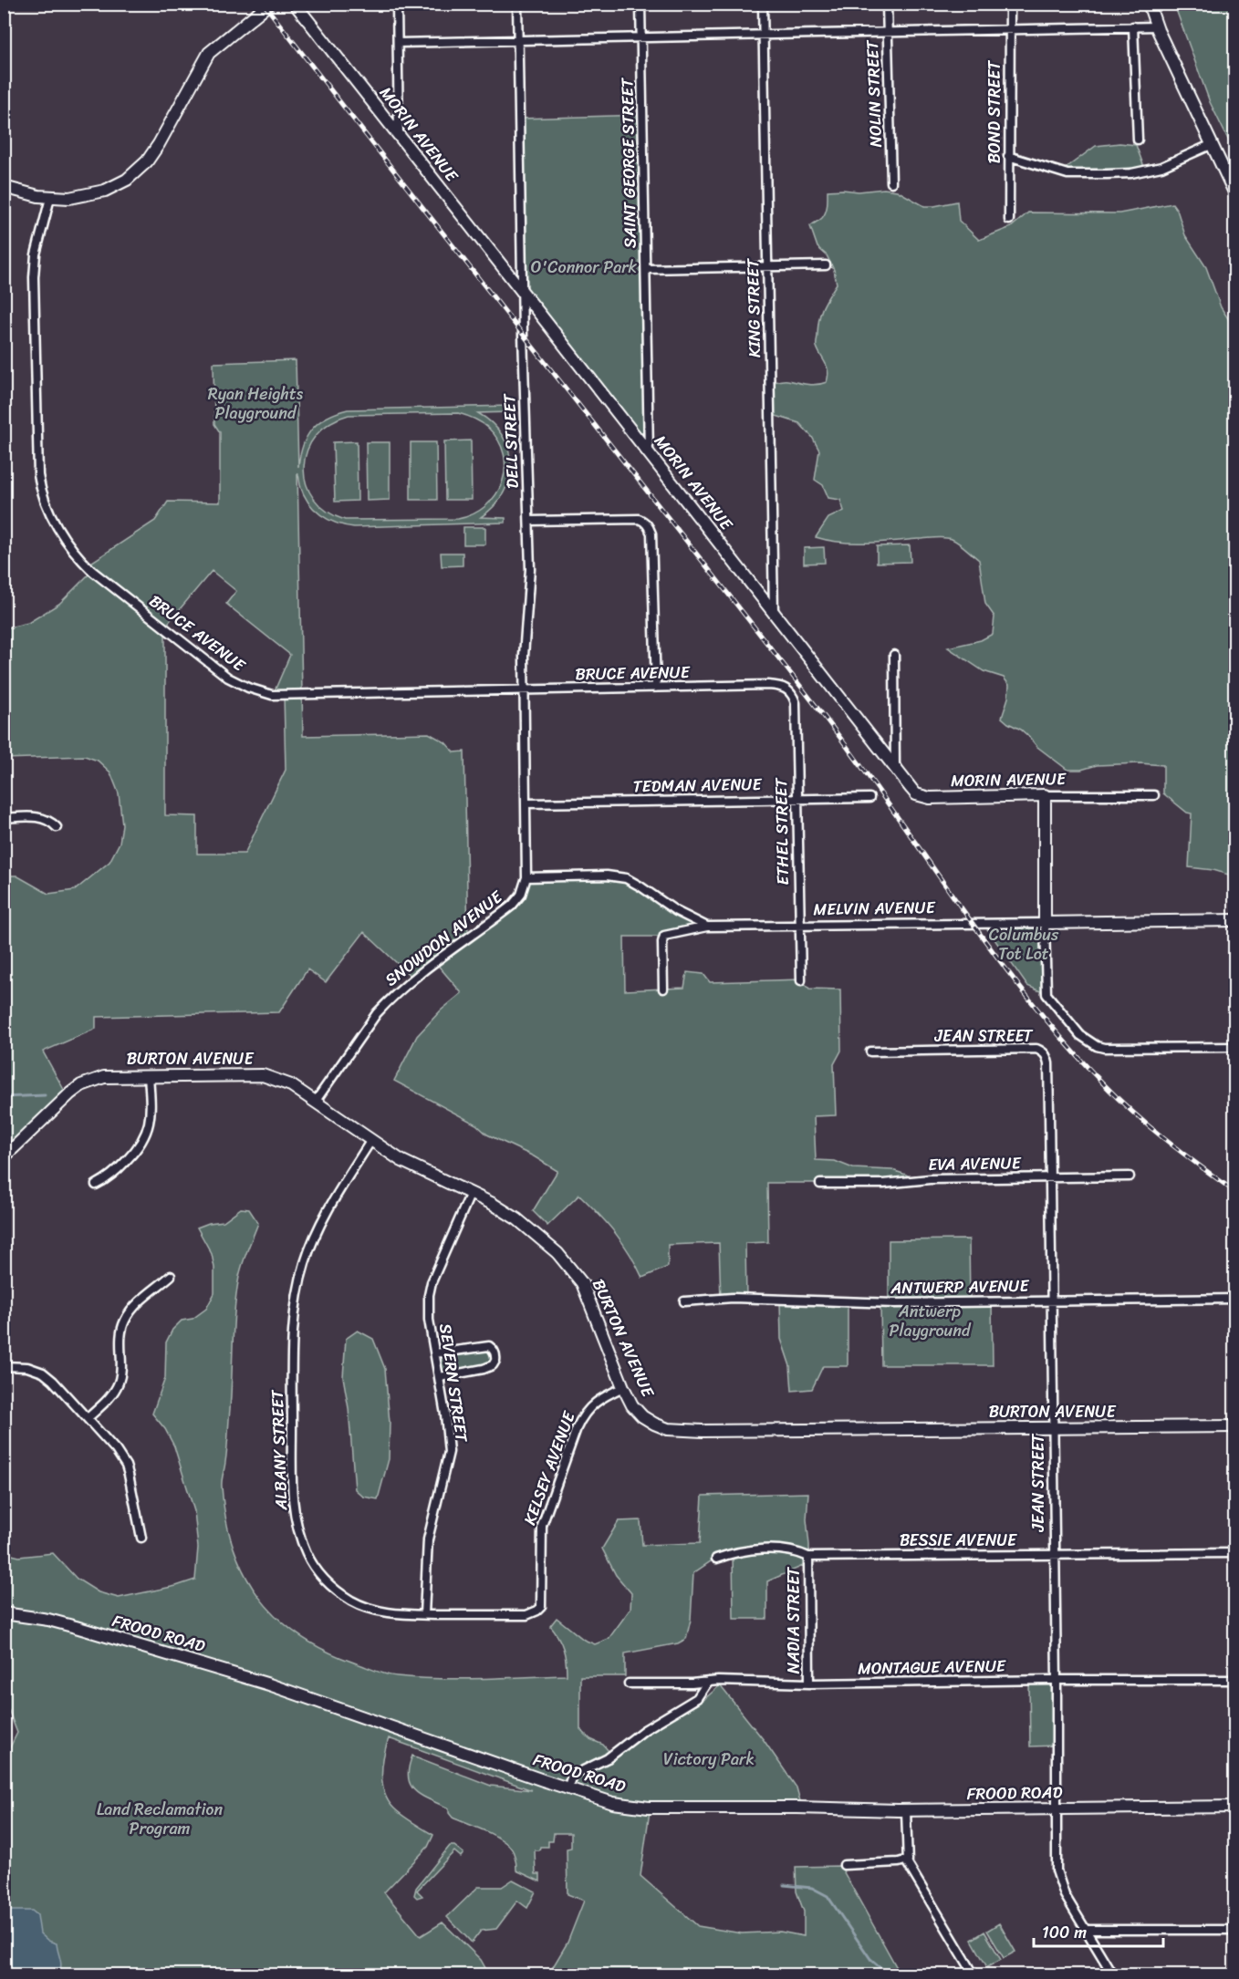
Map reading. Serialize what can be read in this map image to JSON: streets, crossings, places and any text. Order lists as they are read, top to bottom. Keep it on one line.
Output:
{"streets":{"street":["NOLIN STREET","BOND STREET","MORIN AVENUE","SAINT GEORGE STREET","KING STREET","DELL STREET","BRUCE AVENUE","TEDMAN AVENUE","ETHEL STREET","MELVIN AVENUE","SNOWDON AVENUE","JEAN STREET","BURTON AVENUE","EVA AVENUE","ANTWERP AVENUE","SEVERN STREET","ALBANY STREET","KELSEY AVENUE","BESSIE AVENUE","NADIA STREET","FROOD ROAD","MONTAGUE AVENUE"]},"crossings":[["MORIN AVENUE","SAINT GEORGE STREET"],["MORIN AVENUE","KING STREET"],["MORIN AVENUE","DELL STREET"],["DELL STREET","BRUCE AVENUE"],["DELL STREET","TEDMAN AVENUE"],["DELL STREET","MELVIN AVENUE"],["DELL STREET","SNOWDON AVENUE"],["BRUCE AVENUE","ETHEL STREET"],["TEDMAN AVENUE","ETHEL STREET"],["ETHEL STREET","MELVIN AVENUE"],["MELVIN AVENUE","SNOWDON AVENUE"],["SNOWDON AVENUE","BURTON AVENUE"],["JEAN STREET","BURTON AVENUE"],["JEAN STREET","EVA AVENUE"],["JEAN STREET","ANTWERP AVENUE"],["JEAN STREET","BESSIE AVENUE"],["JEAN STREET","FROOD ROAD"],["JEAN STREET","MONTAGUE AVENUE"],["BURTON AVENUE","SEVERN STREET"],["BURTON AVENUE","ALBANY STREET"],["BURTON AVENUE","KELSEY AVENUE"],["SEVERN STREET","ALBANY STREET"],["ALBANY STREET","KELSEY AVENUE"],["BESSIE AVENUE","NADIA STREET"],["NADIA STREET","MONTAGUE AVENUE"]],"parks":["O'Connor Park","Ryan Heights Playground","Columbus Tot Lot","Antwerp Playground","Victory Park","Land Reclamation Program"],"scale_bar":"100 m"}
